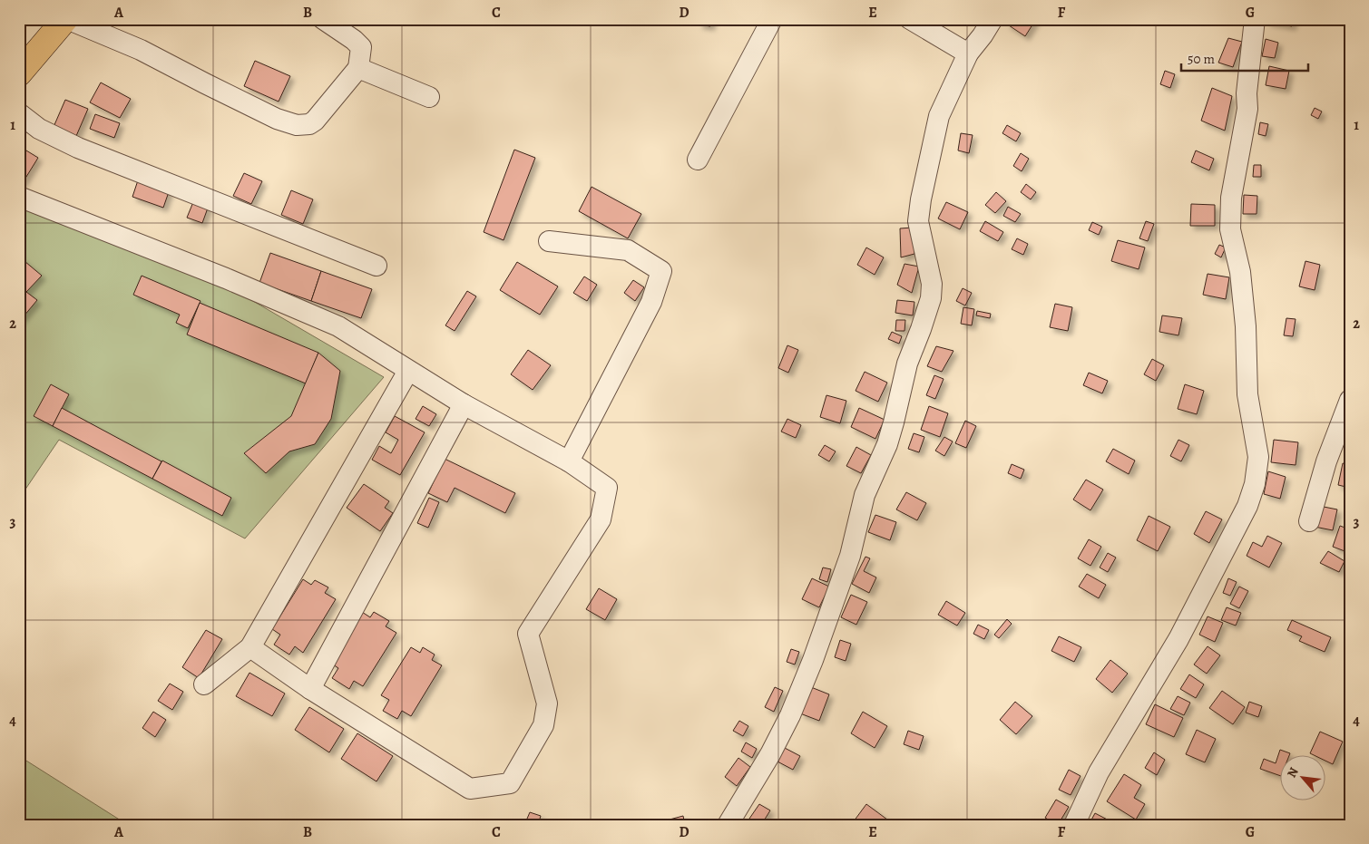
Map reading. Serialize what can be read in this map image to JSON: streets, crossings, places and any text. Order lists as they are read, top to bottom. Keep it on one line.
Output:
{"scale_bar":"50 m","north":"top left","grid":{"columns":["A","B","C","D","E","F","G"],"rows":["1","2","3","4"]}}
